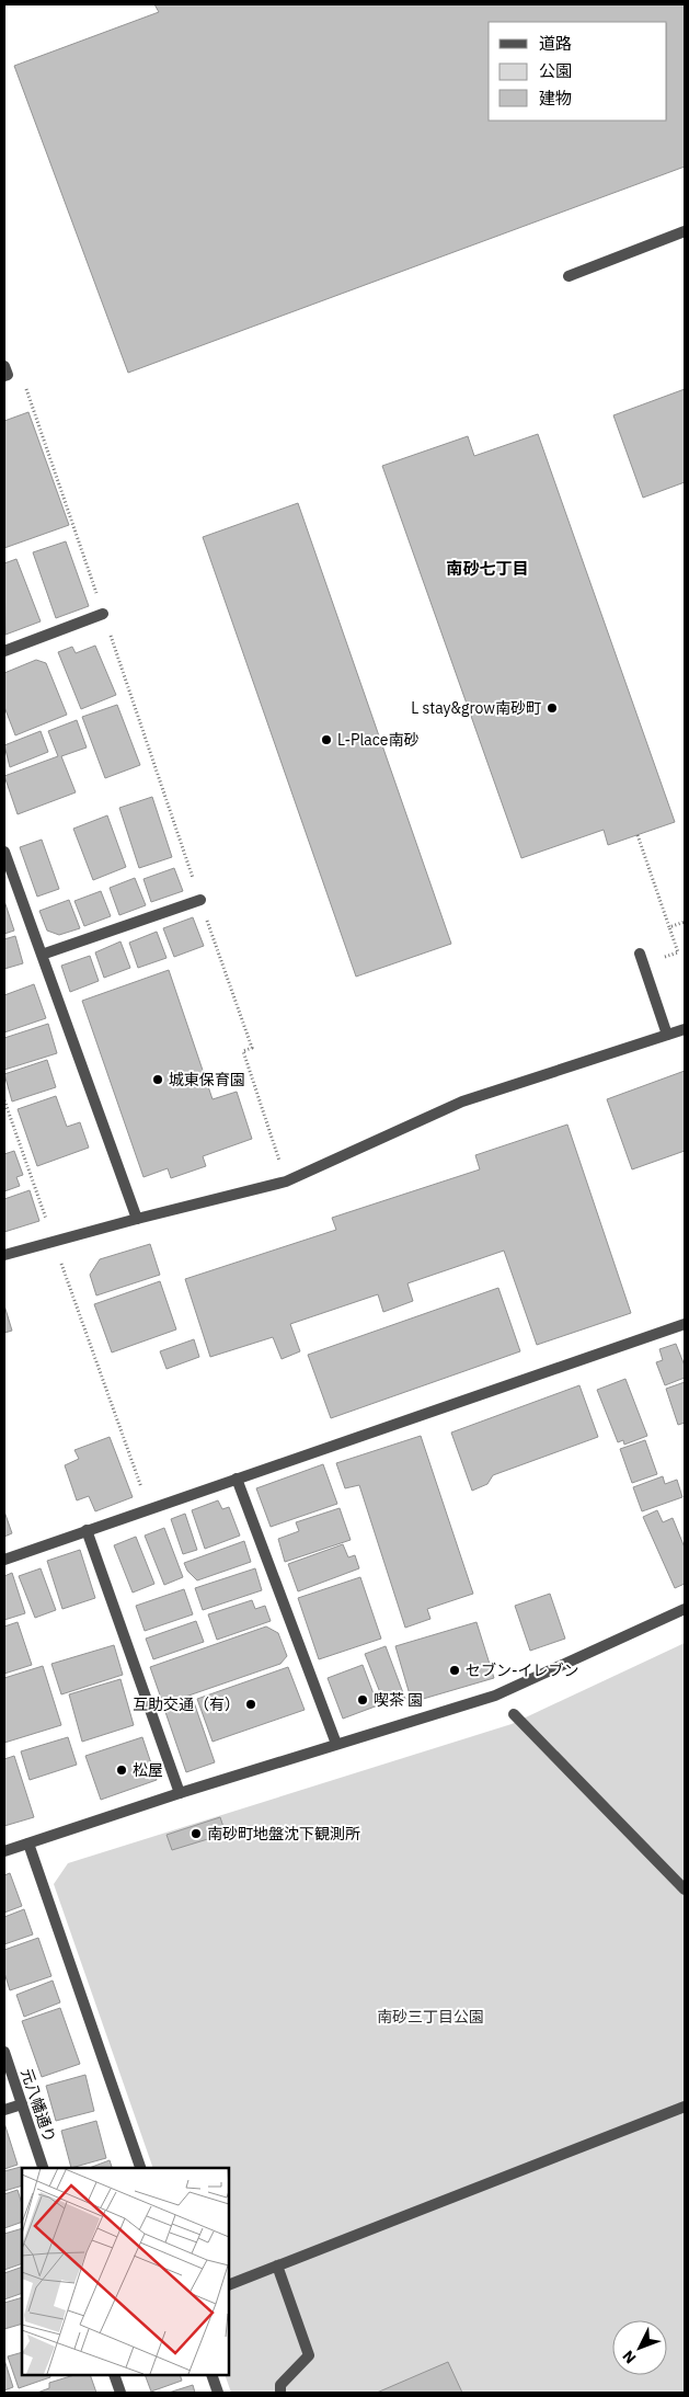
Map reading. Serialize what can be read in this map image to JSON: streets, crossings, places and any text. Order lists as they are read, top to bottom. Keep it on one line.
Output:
{"streets":{"street":["元八幡通り"]},"districts":["南砂七丁目"],"parks":["南砂三丁目公園"],"places":["L stay&grow南砂町","L-Place南砂","城東保育園","セブン-イレブン","喫茶 園","互助交通（有）","松屋","南砂町地盤沈下観測所"],"legend":["道路","公園","建物"],"north":"bottom left"}
